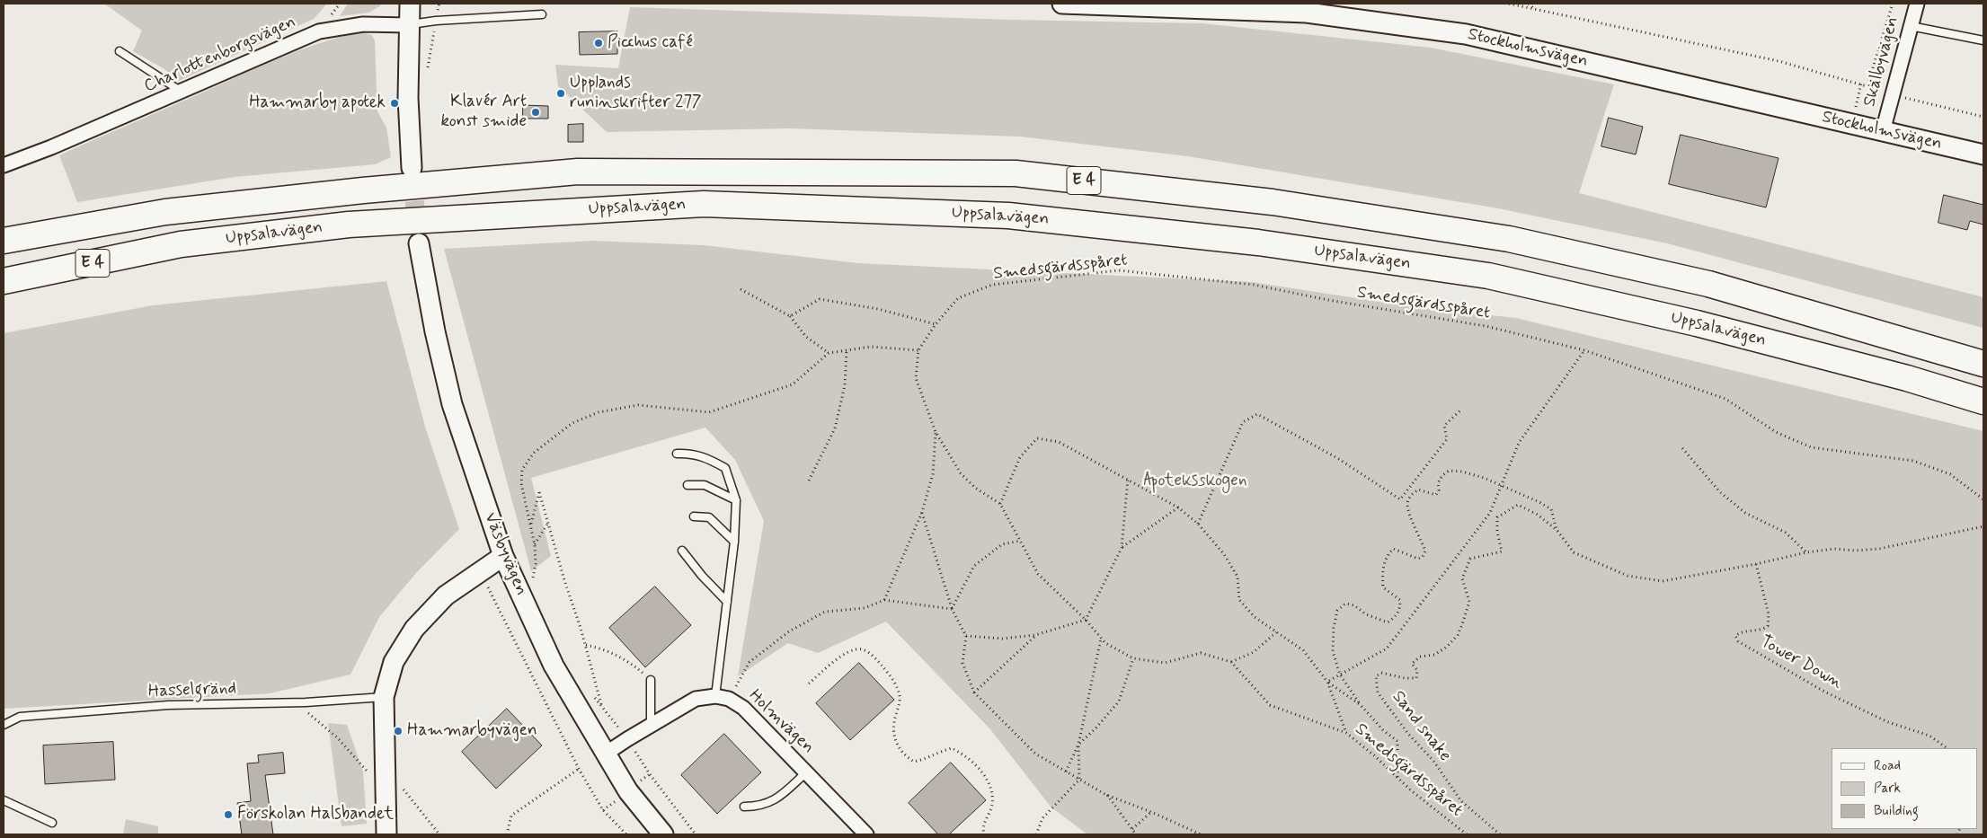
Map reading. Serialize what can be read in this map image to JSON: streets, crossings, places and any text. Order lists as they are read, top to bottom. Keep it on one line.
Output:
{"streets":{"highway":["E 4","Uppsalavägen"],"street":["Stockholmsvägen","Charlottenborgsvägen","Skälbyvägen","Väsbyvägen","Holmvägen"],"lane":["Hasselgränd"],"path":["Smedsgärdsspåret","Tower Down","Sand snake"]},"crossings":[["Stockholmsvägen","Skälbyvägen"],["Väsbyvägen","Holmvägen"],["Tower Down","Sand snake"]],"parks":["Apoteksskogen"],"places":["Picchus café","Upplands runinskrifter 277","Hammarby apotek","Klavér Art konst smide","Hammarbyvägen","Förskolan Halsbandet"],"legend":["Road","Park","Building"]}
